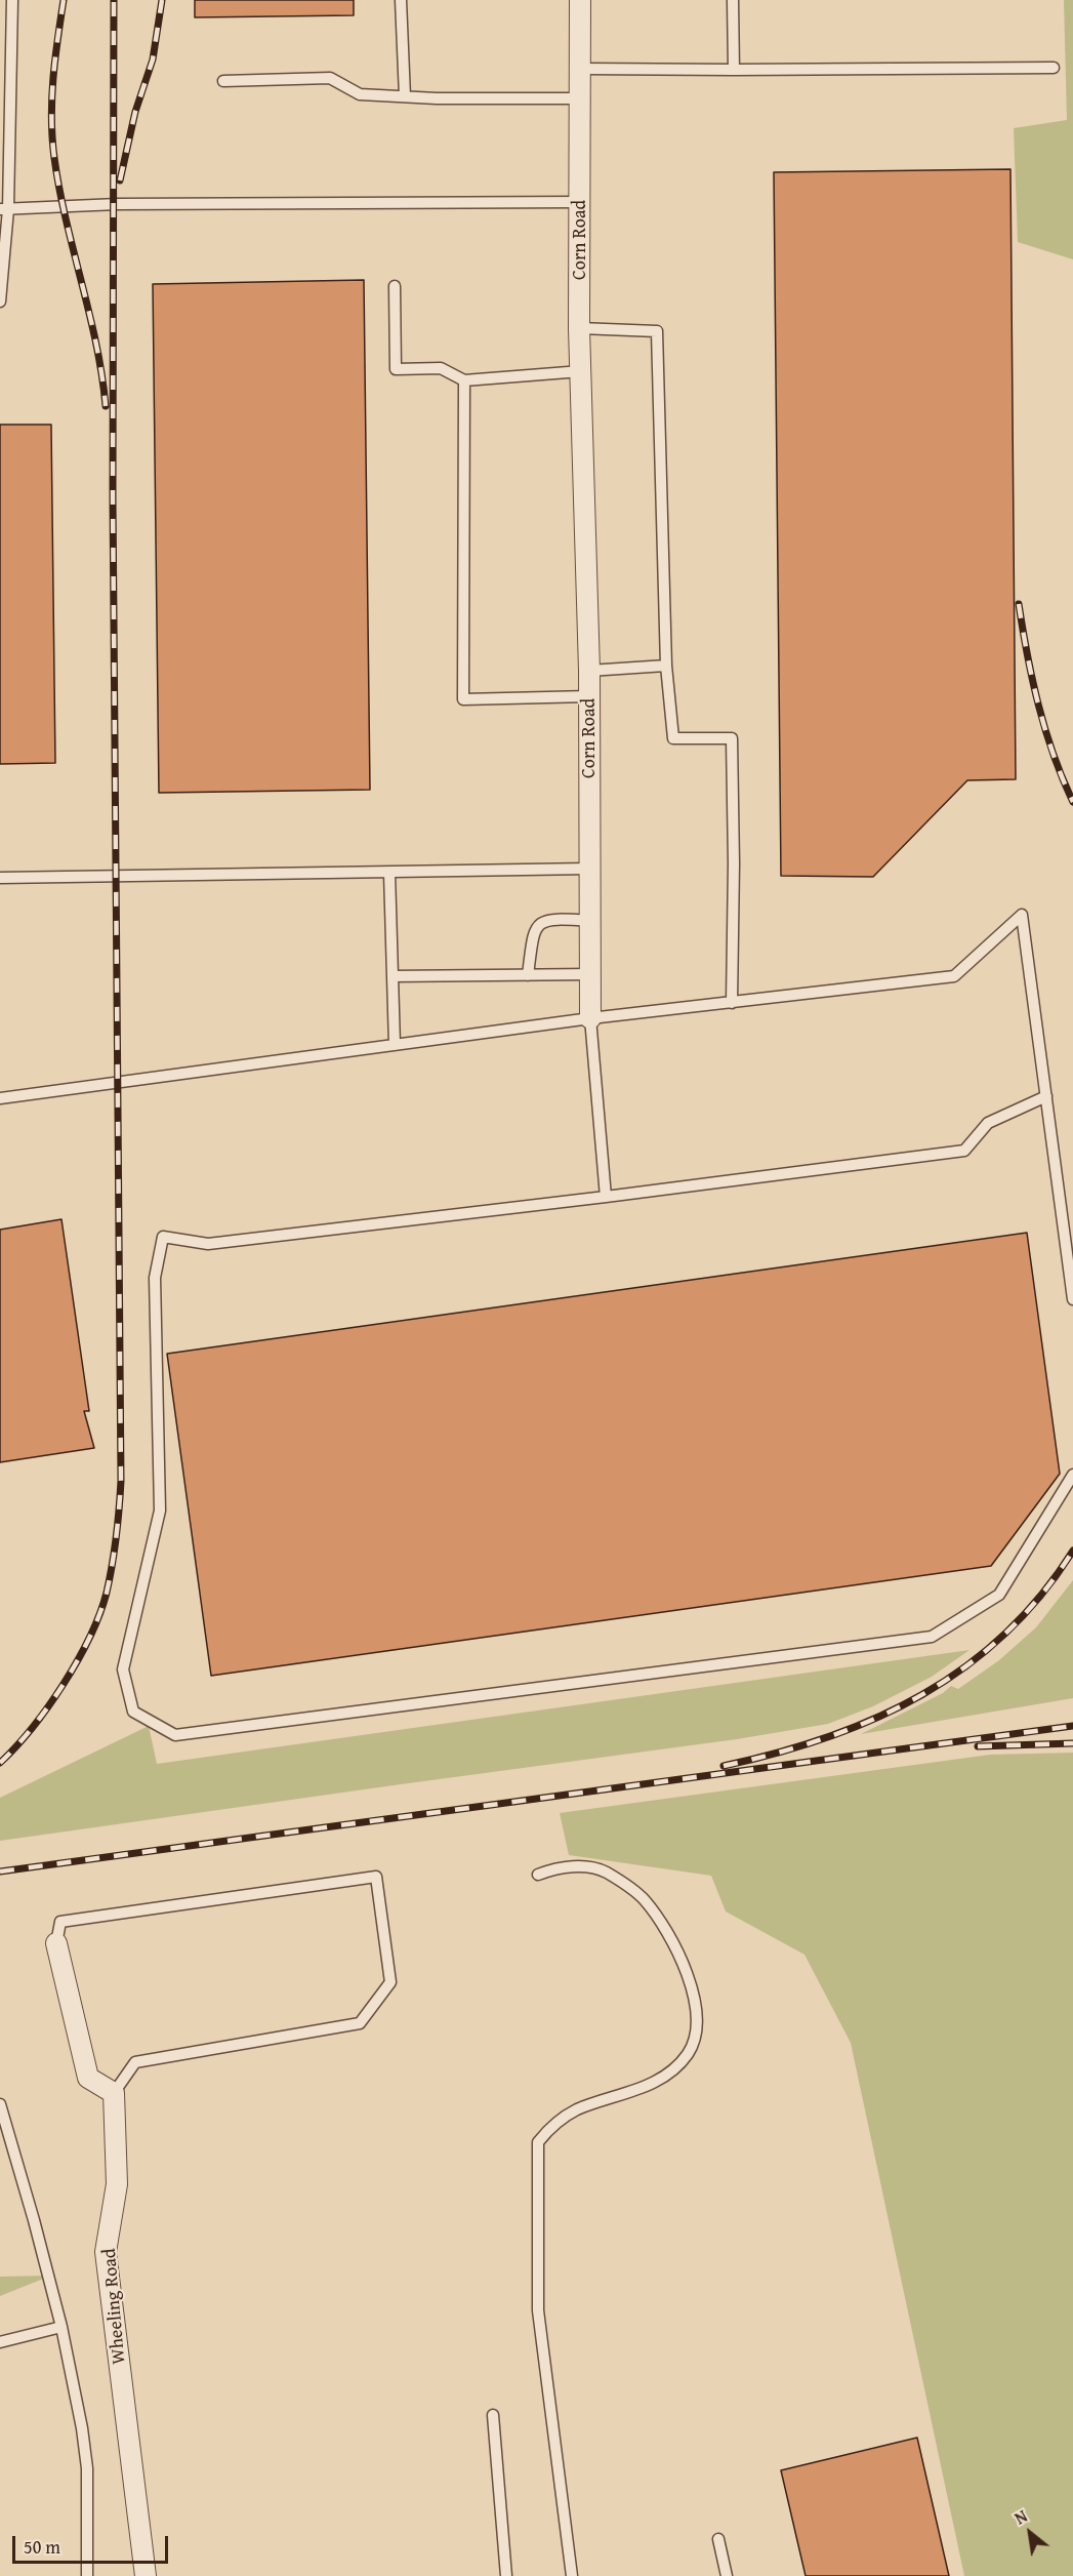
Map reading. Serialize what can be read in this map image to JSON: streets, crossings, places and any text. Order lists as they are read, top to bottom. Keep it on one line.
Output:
{"streets":{"street":["Corn Road","Wheeling Road"]},"scale_bar":"50 m","north":"top left"}
